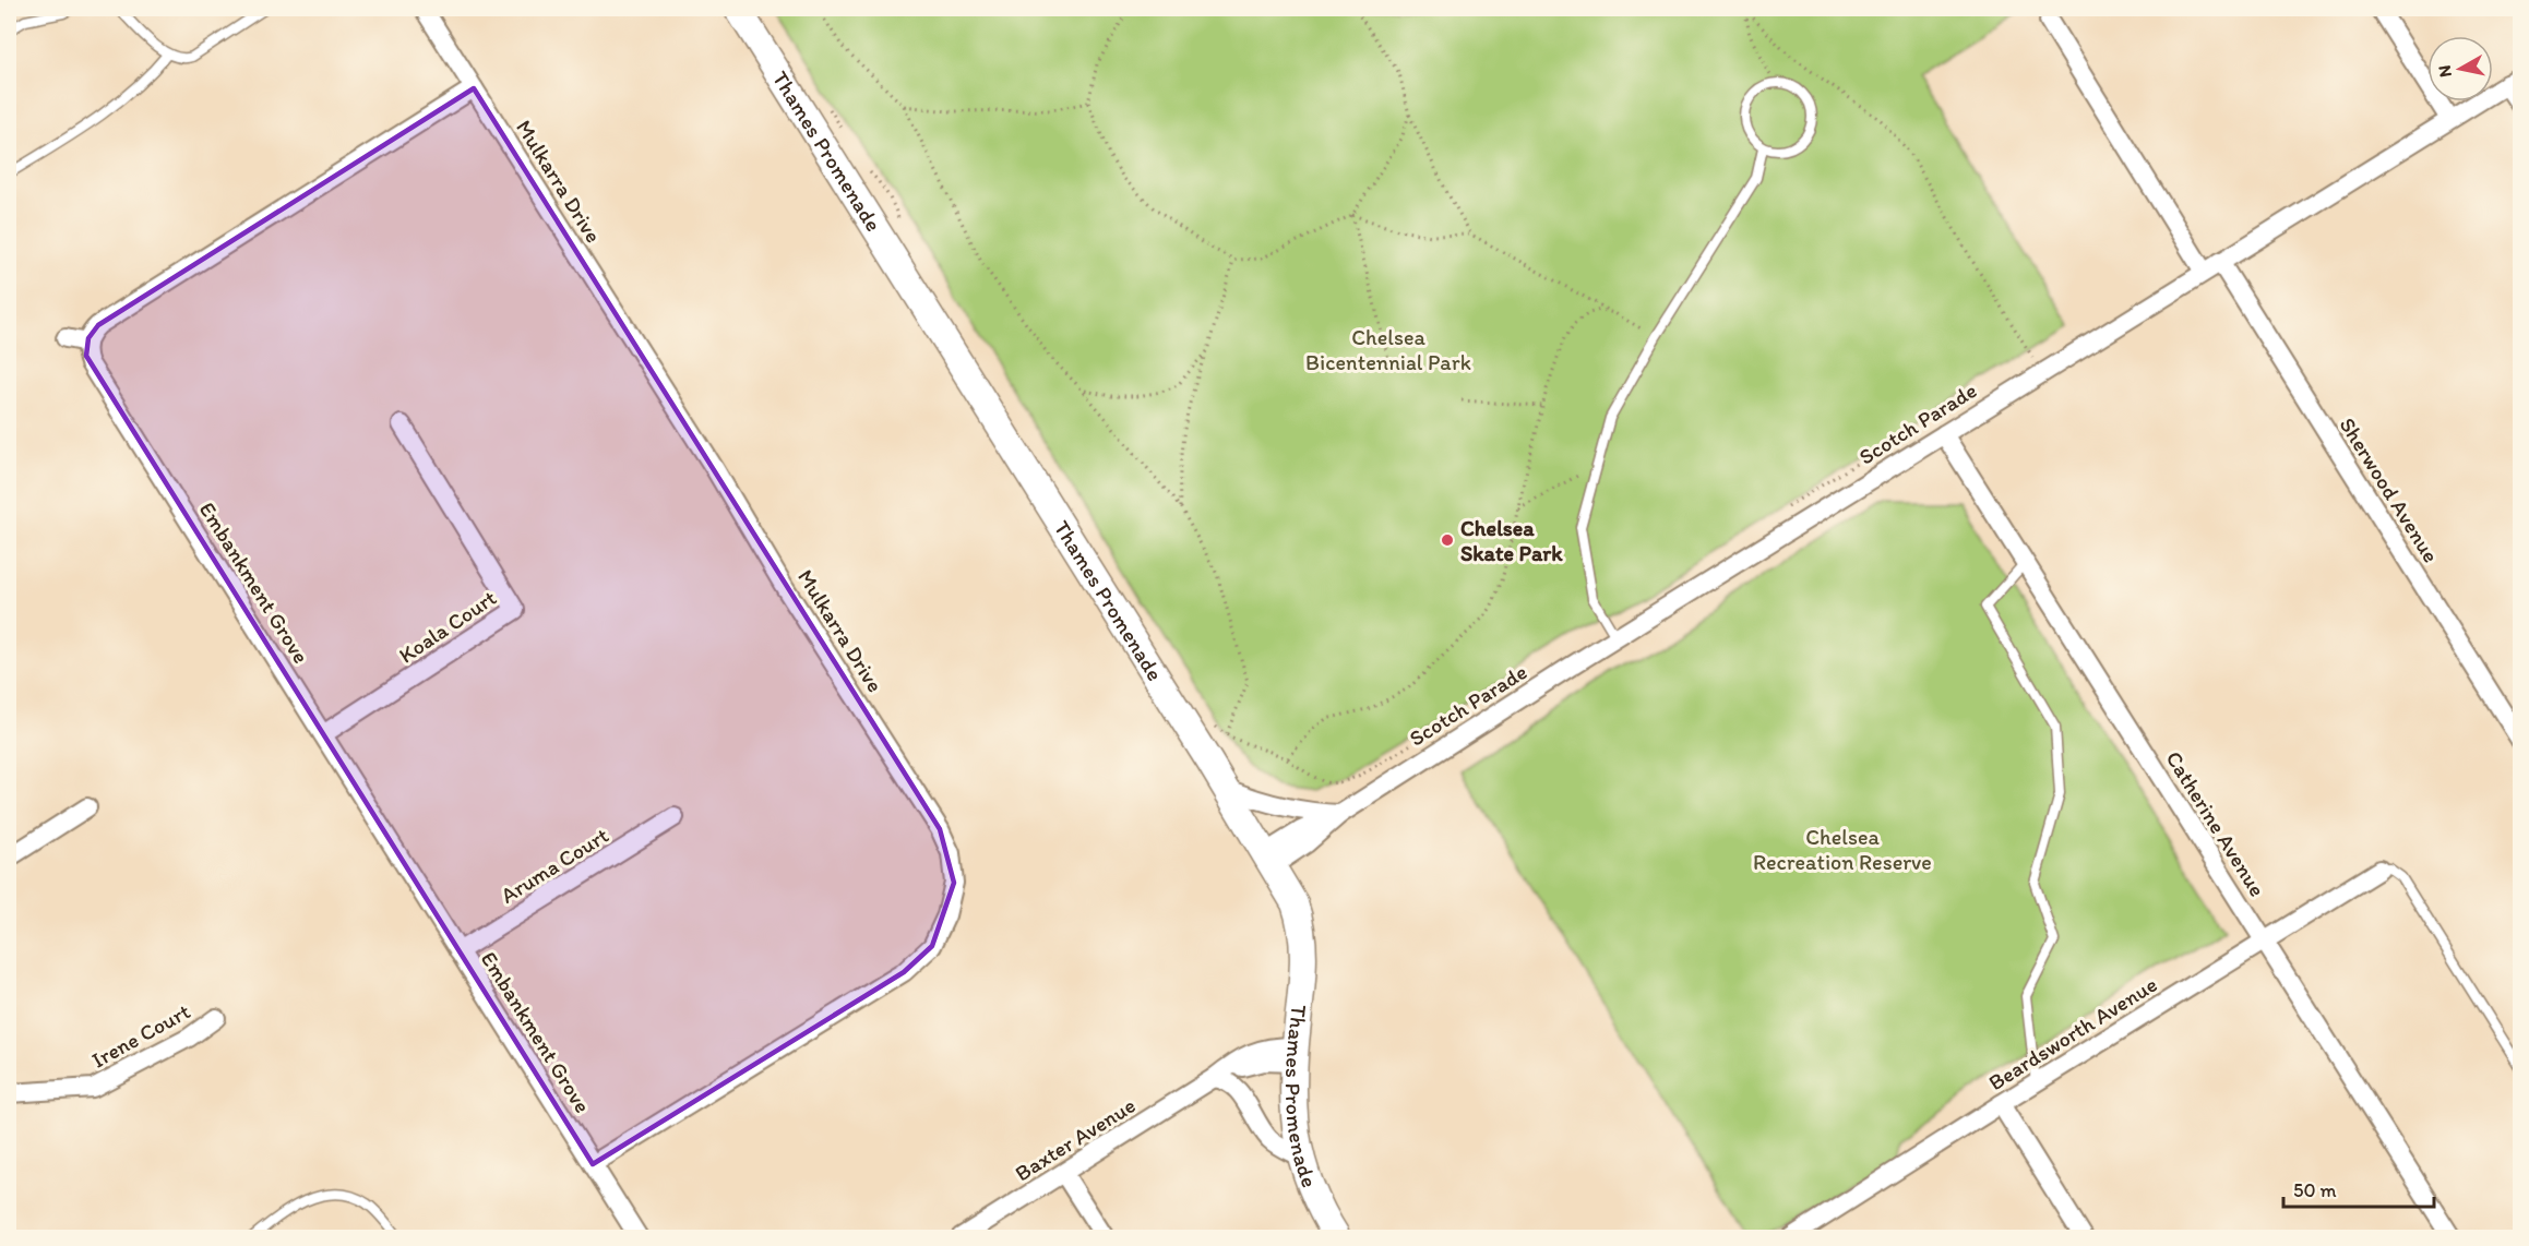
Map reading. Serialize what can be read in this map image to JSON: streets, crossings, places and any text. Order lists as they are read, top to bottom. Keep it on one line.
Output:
{"streets":{"main road":["Thames Promenade"],"street":["Mulkarra Drive","Scotch Parade","Sherwood Avenue","Embankment Grove","Koala Court","Catherine Avenue","Aruma Court","Beardsworth Avenue","Irene Court","Baxter Avenue"]},"crossings":[["Thames Promenade","Scotch Parade"],["Thames Promenade","Baxter Avenue"],["Mulkarra Drive","Embankment Grove"],["Scotch Parade","Sherwood Avenue"],["Scotch Parade","Catherine Avenue"],["Embankment Grove","Koala Court"],["Embankment Grove","Aruma Court"],["Catherine Avenue","Beardsworth Avenue"]],"parks":["Chelsea Bicentennial Park","Chelsea Recreation Reserve"],"places":["Chelsea Skate Park"],"scale_bar":"50 m","north":"left"}
